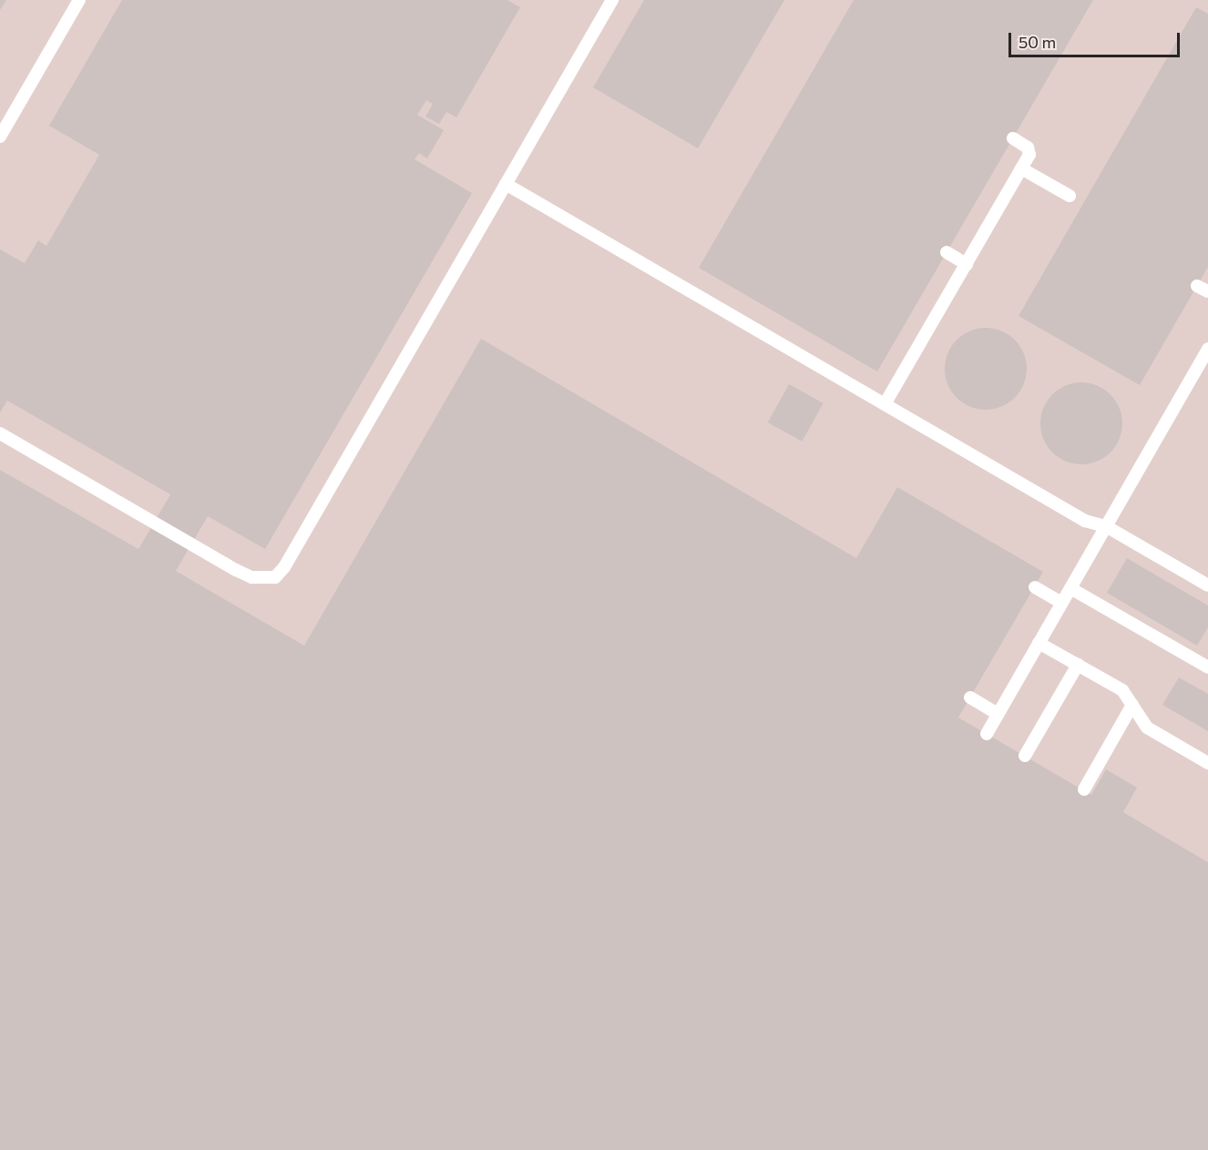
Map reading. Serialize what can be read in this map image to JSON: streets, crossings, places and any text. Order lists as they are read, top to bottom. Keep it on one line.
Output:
{"scale_bar":"50 m"}
